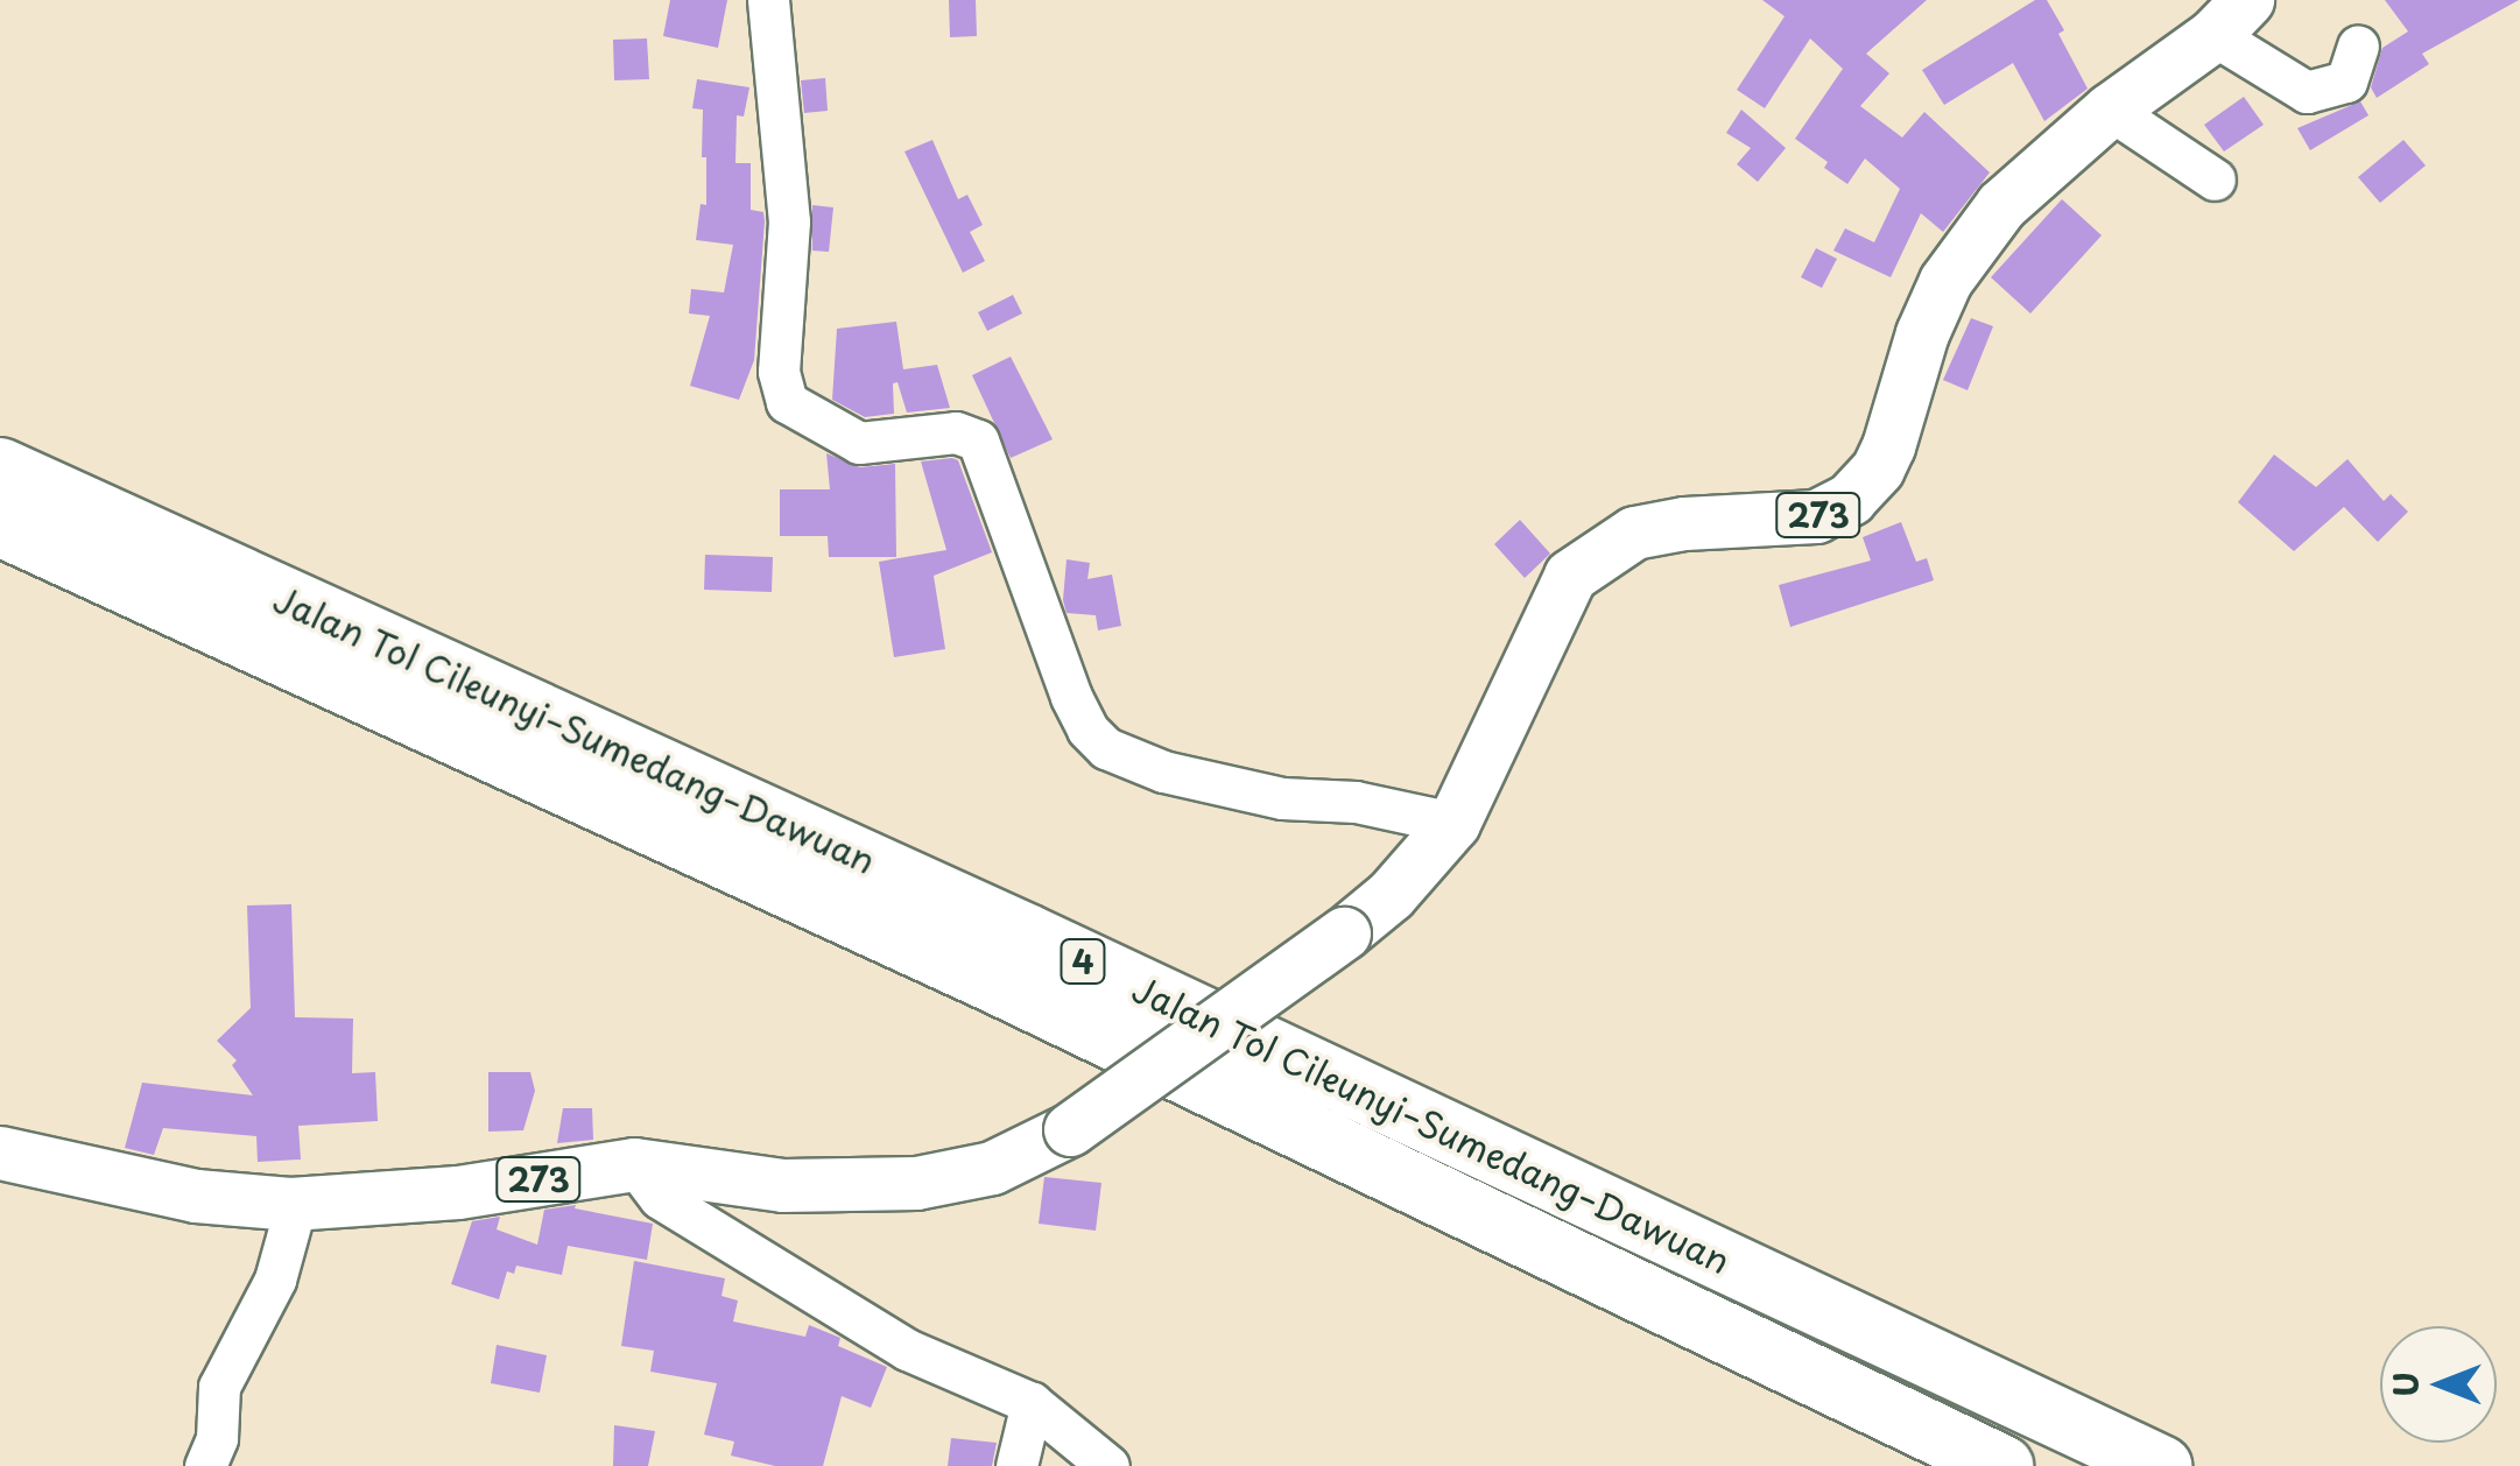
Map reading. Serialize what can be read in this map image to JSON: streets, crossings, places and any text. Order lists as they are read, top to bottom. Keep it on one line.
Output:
{"streets":{"highway":["Jalan Tol Cileunyi–Sumedang–Dawuan","4"],"main road":["273"]},"north":"left"}
